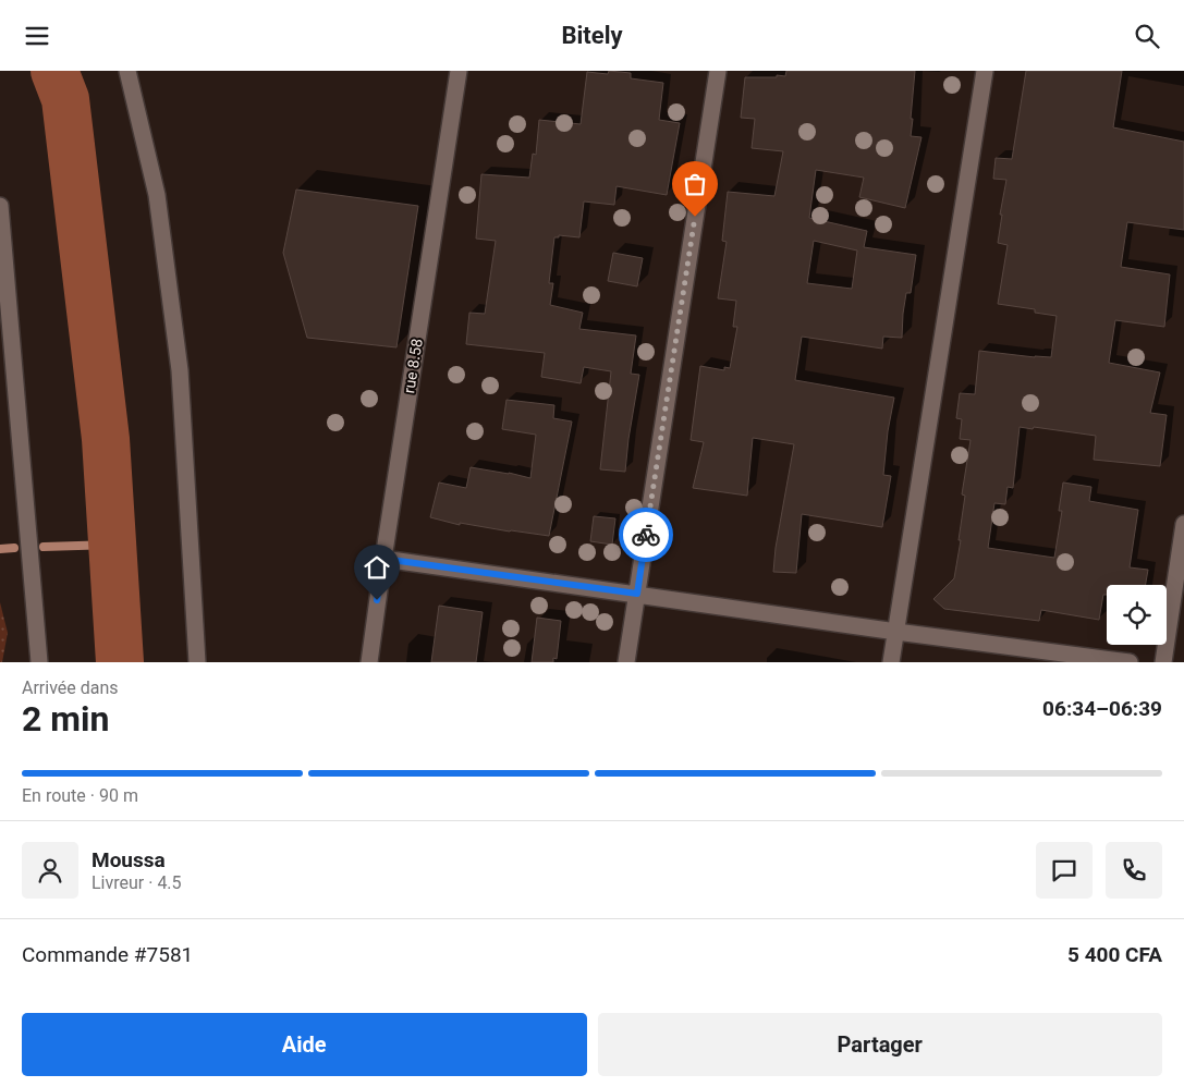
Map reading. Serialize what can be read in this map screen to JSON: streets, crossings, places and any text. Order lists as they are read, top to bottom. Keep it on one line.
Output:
{"streets":{"street":["rue 8.58"]},"page":{"header":"Bitely","heading":["2 min","Arrivée dans","06:34–06:39"],"panel":["Moussa","Livreur · 4.5","Commande #7581","5 400 CFA"],"bar":"En route · 90 m","buttons":["Aide","Partager"]}}
